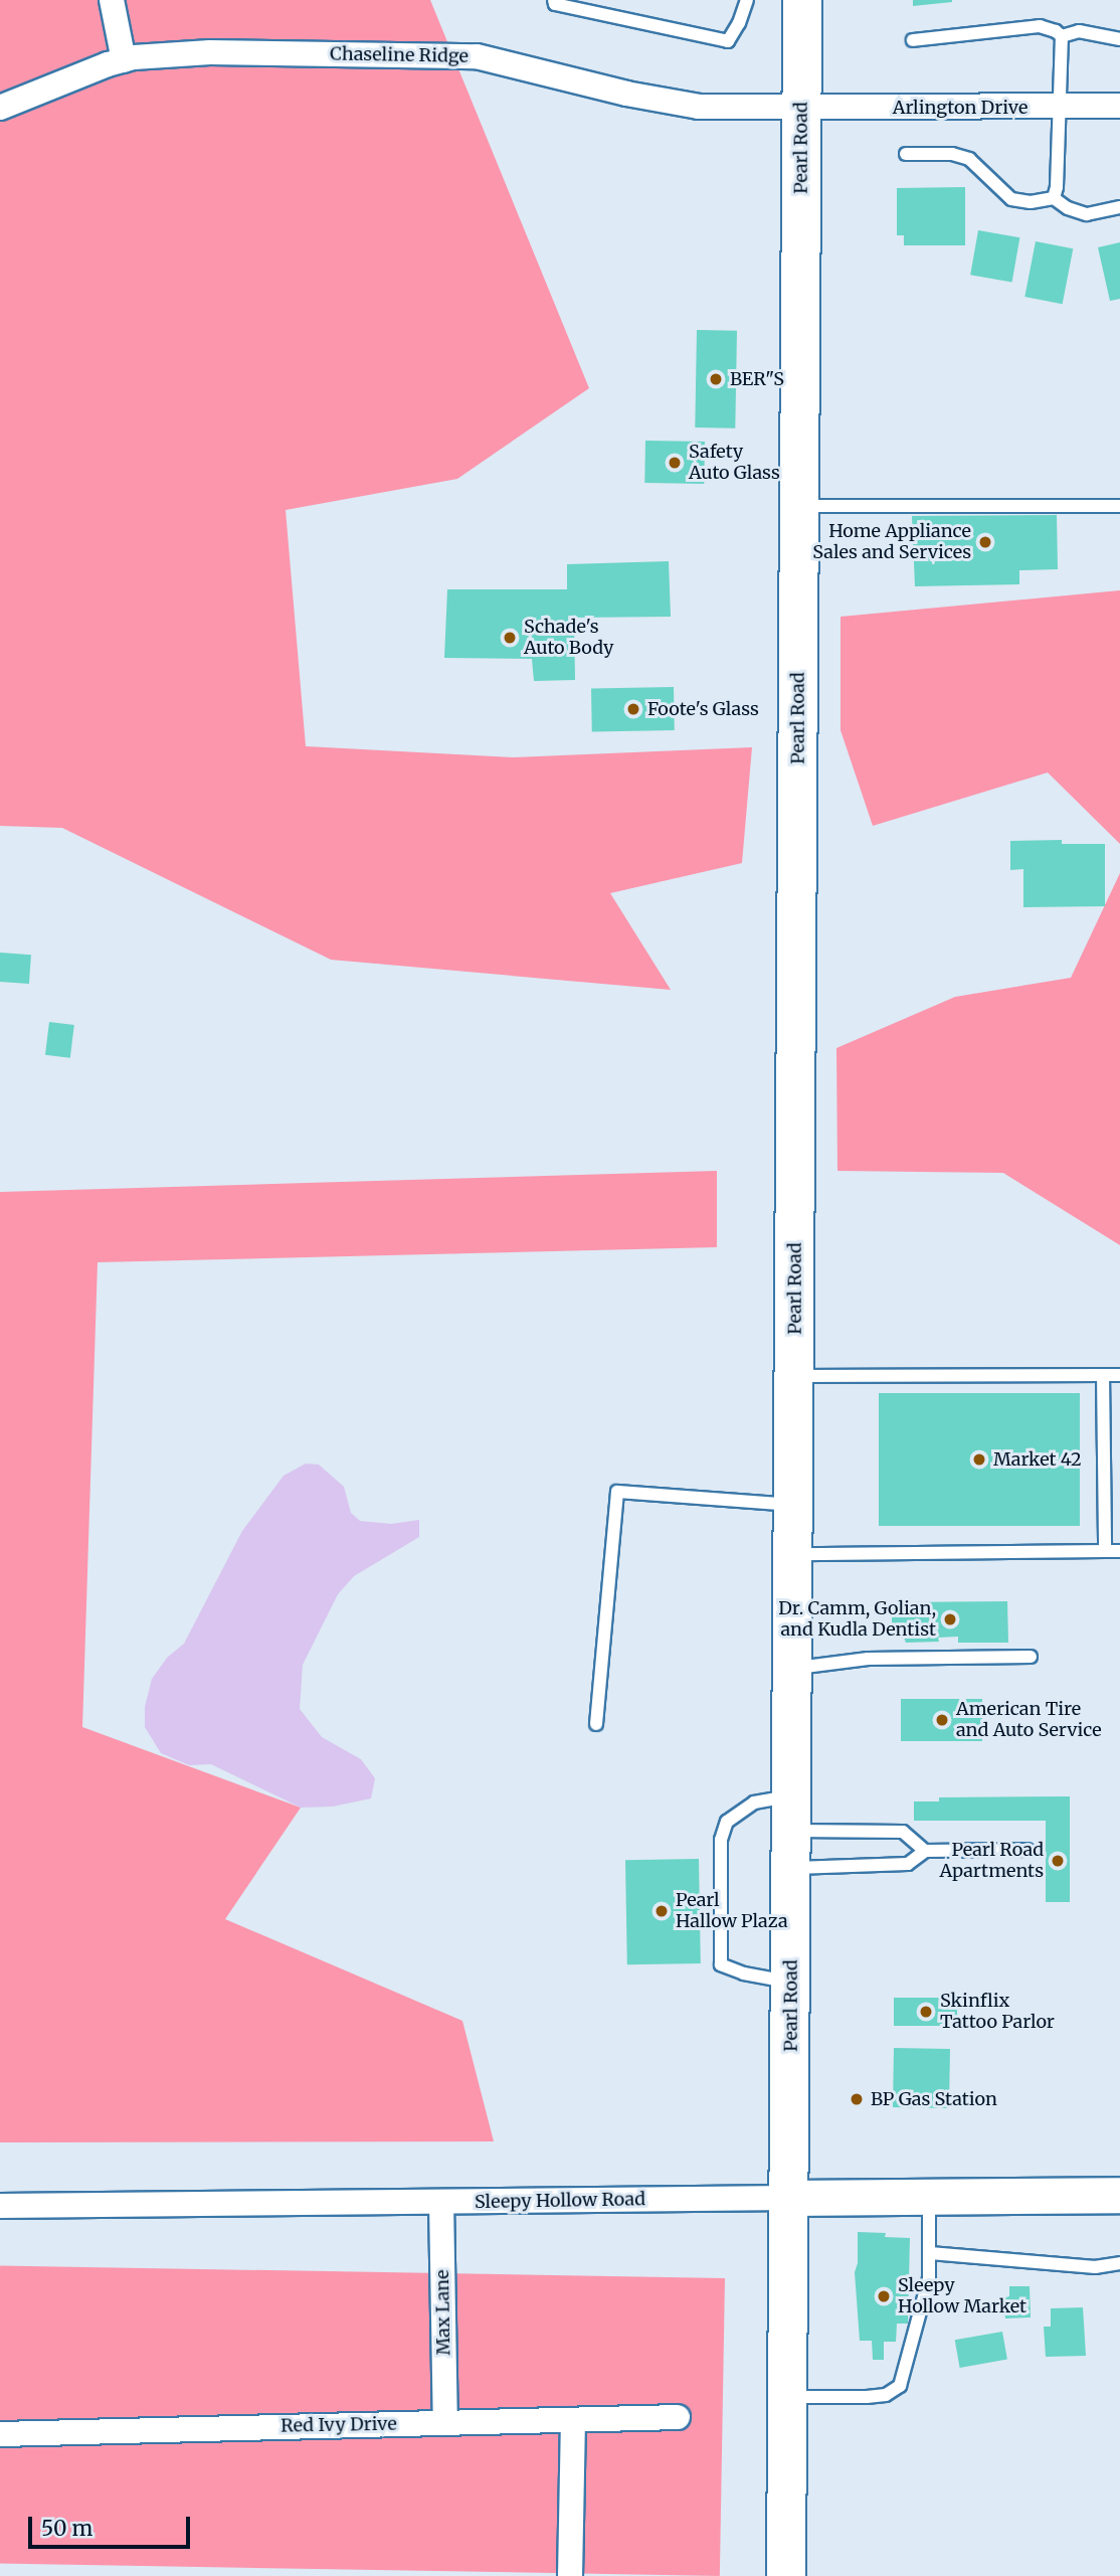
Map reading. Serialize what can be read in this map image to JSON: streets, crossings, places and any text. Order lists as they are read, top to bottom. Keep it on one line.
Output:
{"streets":{"main road":["Pearl Road"],"street":["Chaseline Ridge","Arlington Drive","Sleepy Hollow Road","Max Lane","Red Ivy Drive"]},"crossings":[["Chaseline Ridge","Arlington Drive"],["Chaseline Ridge","Pearl Road"],["Arlington Drive","Pearl Road"],["Pearl Road","Sleepy Hollow Road"],["Sleepy Hollow Road","Max Lane"],["Max Lane","Red Ivy Drive"]],"places":["BER\"S","Safety Auto Glass","Home Appliance Sales and Services","Schade's Auto Body","Foote's Glass","Market 42","Dr. Camm, Golian, and Kudla Dentist","American Tire and Auto Service","Pearl Road Apartments","Pearl Hallow Plaza","Skinflix Tattoo Parlor","BP Gas Station","Sleepy Hollow Market"],"scale_bar":"50 m"}
